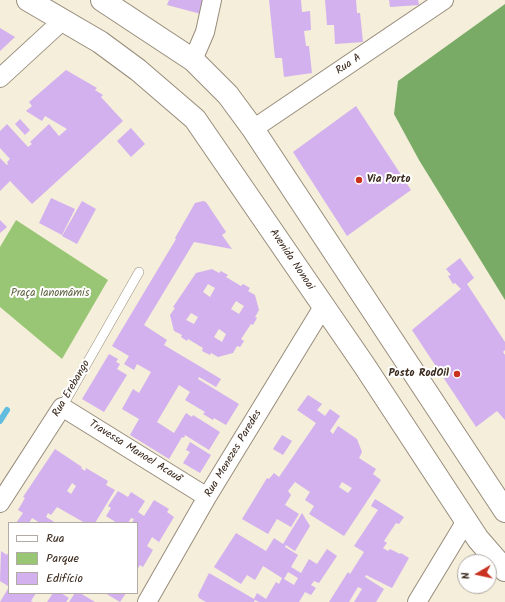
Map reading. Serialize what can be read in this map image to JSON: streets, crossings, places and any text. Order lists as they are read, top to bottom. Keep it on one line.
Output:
{"streets":{"main road":["Avenida Nonoai"],"street":["Rua A","Rua Erebango","Travessa Manoel Acauã","Rua Menezes Paredes"]},"crossings":[["Avenida Nonoai","Rua Menezes Paredes"],["Rua Erebango","Travessa Manoel Acauã"],["Travessa Manoel Acauã","Rua Menezes Paredes"]],"parks":["Praça Ianomâmis"],"places":["Via Porto","Posto RodOil"],"legend":["Rua","Parque","Edifício"],"north":"left"}
